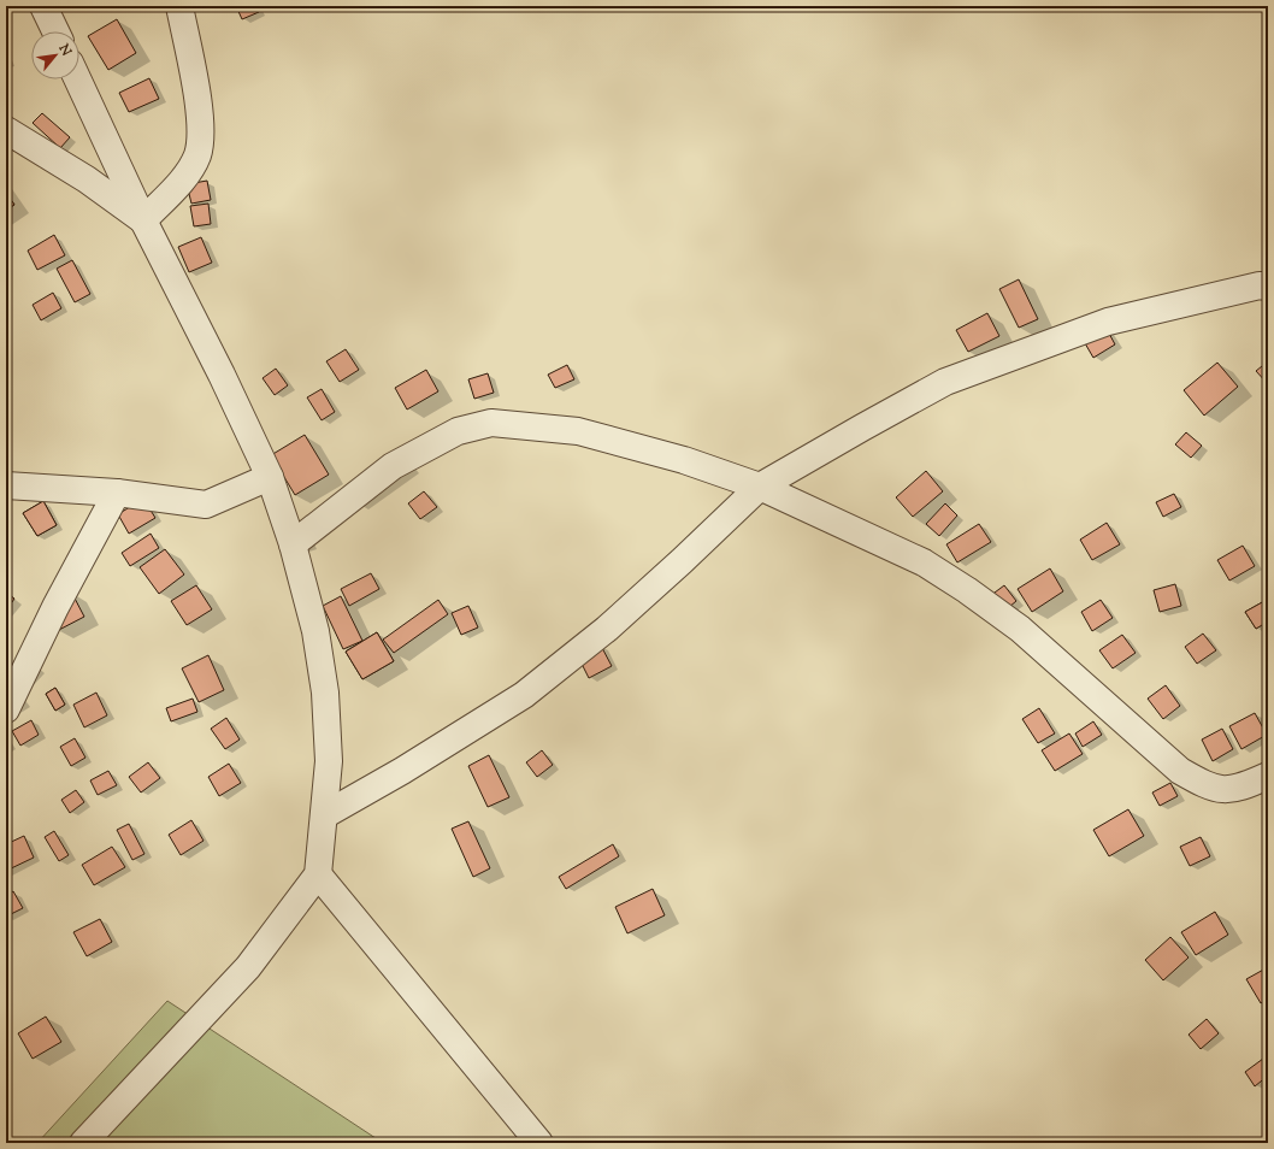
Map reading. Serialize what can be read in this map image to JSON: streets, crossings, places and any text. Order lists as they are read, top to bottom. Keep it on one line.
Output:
{"north":"top right"}
